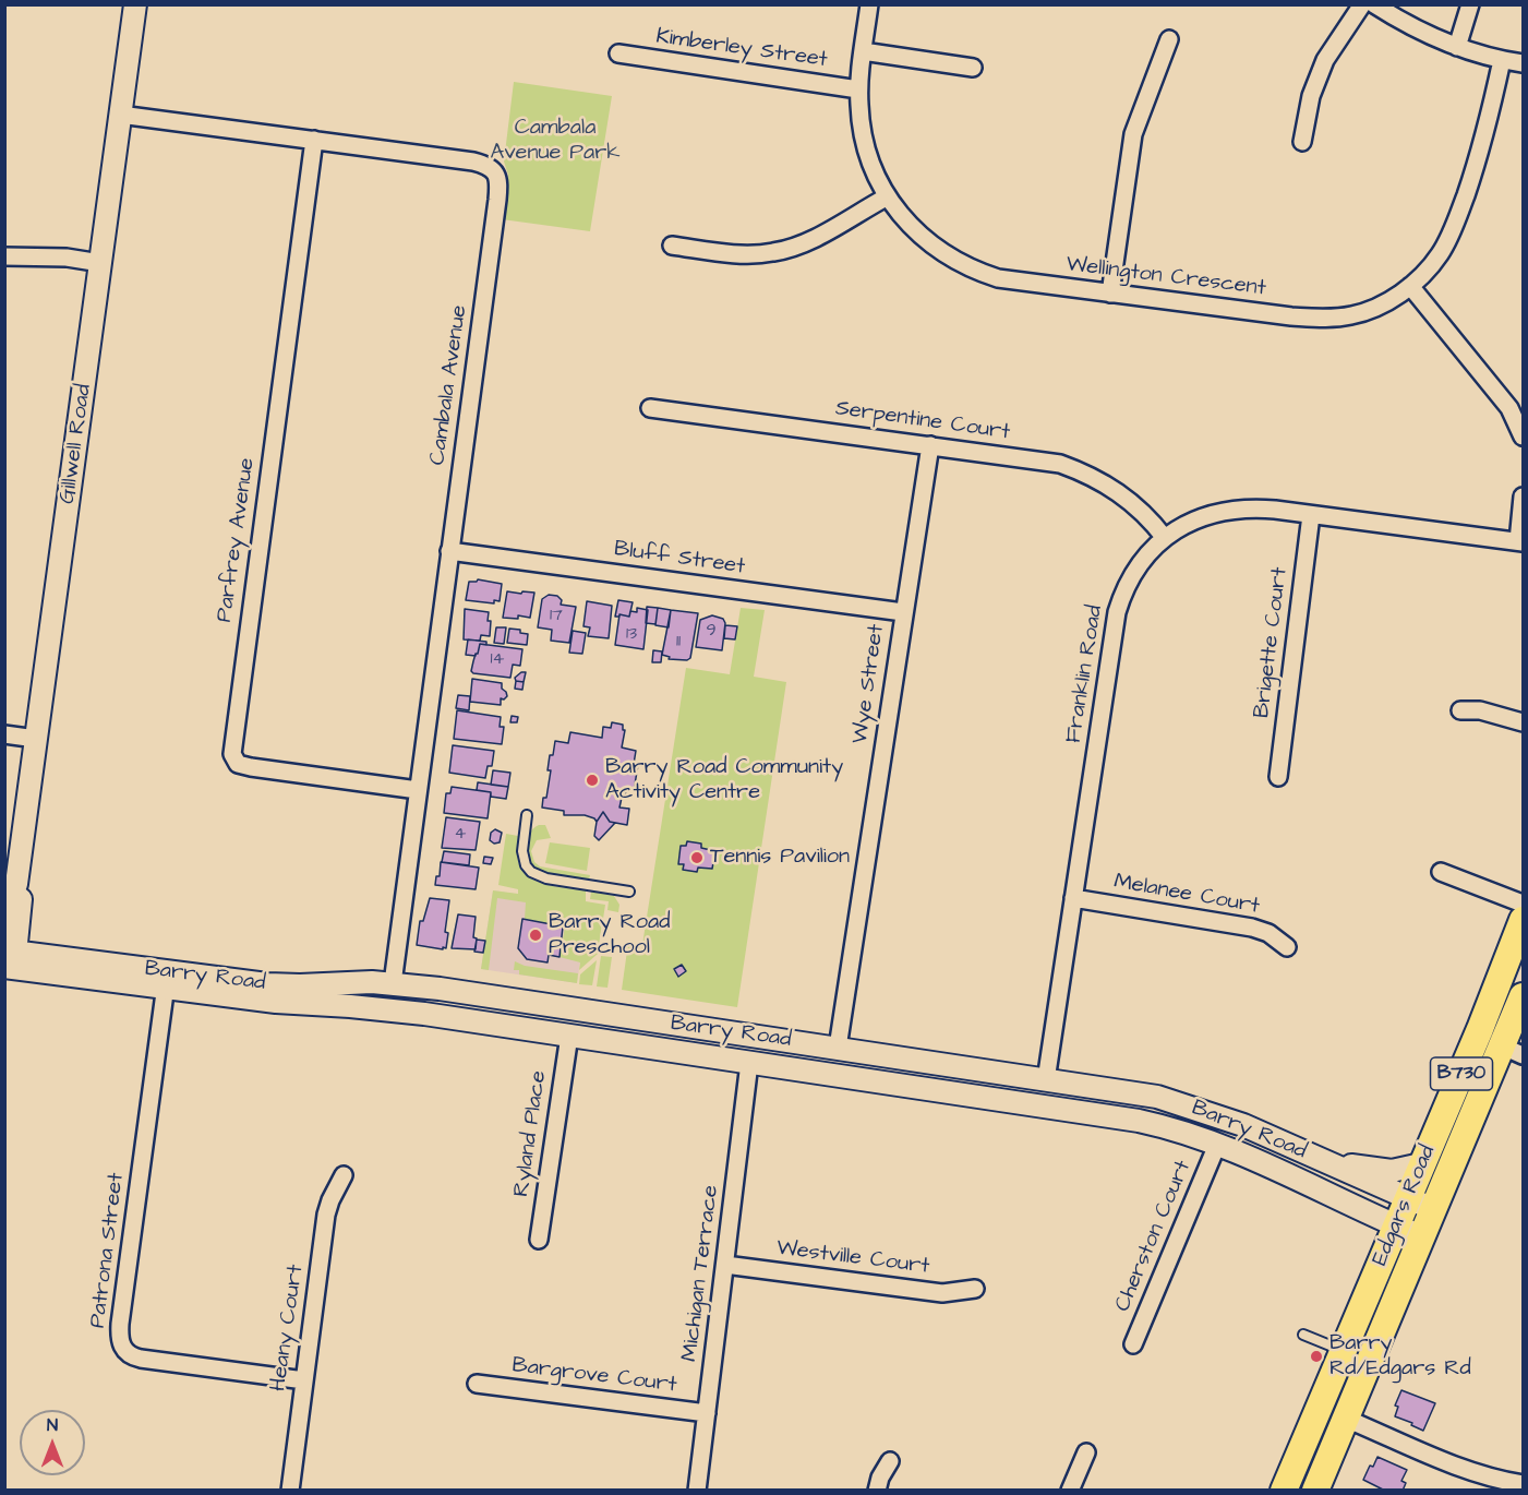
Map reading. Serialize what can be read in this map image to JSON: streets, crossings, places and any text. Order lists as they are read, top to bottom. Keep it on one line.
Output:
{"streets":{"main road":["B730","Edgars Road"],"street":["Kimberley Street","Wellington Crescent","Cambala Avenue","Serpentine Court","Gillwell Road","Parfrey Avenue","Bluff Street","Brigette Court","Franklin Road","Wye Street","Melanee Court","Barry Road","Ryland Place","Cherston Court","Patrona Street","Westville Court","Michigan Terrace","Heany Court","Bargrove Court"]},"crossings":[["Kimberley Street","Wellington Crescent"],["Cambala Avenue","Gillwell Road"],["Cambala Avenue","Parfrey Avenue"],["Cambala Avenue","Bluff Street"],["Cambala Avenue","Barry Road"],["Serpentine Court","Franklin Road"],["Serpentine Court","Wye Street"],["Gillwell Road","Barry Road"],["Bluff Street","Wye Street"],["Brigette Court","Franklin Road"],["Franklin Road","Melanee Court"],["Franklin Road","Barry Road"],["Wye Street","Barry Road"],["Barry Road","Ryland Place"],["Barry Road","Edgars Road"],["Barry Road","Cherston Court"],["Barry Road","Patrona Street"],["Barry Road","Michigan Terrace"],["Patrona Street","Heany Court"],["Westville Court","Michigan Terrace"],["Michigan Terrace","Bargrove Court"]],"parks":["Cambala Avenue Park"],"places":["Barry Road Community Activity Centre","Tennis Pavilion","Barry Road Preschool","Barry Rd/Edgars Rd"],"house_numbers":["17","9","13","11","14","4"],"north":"top"}
